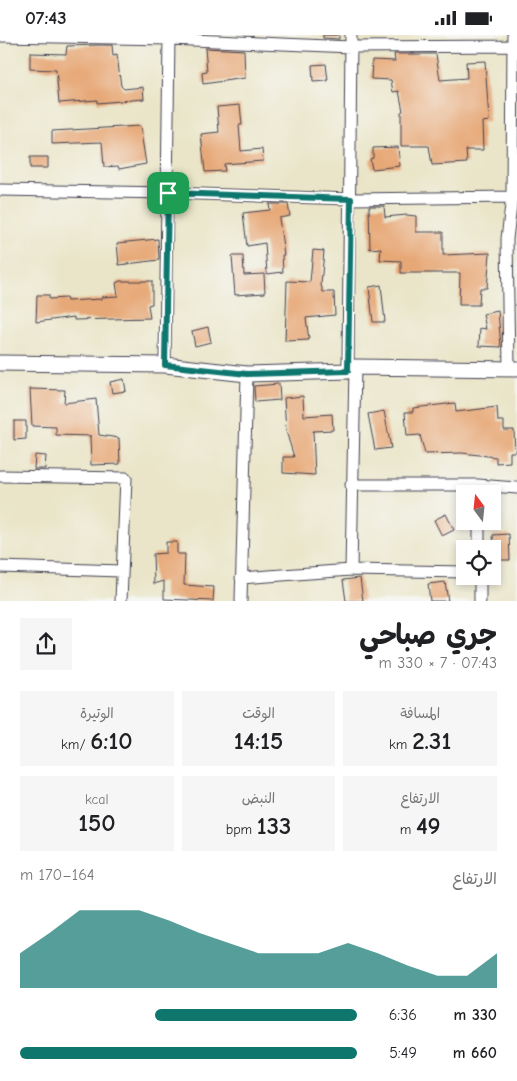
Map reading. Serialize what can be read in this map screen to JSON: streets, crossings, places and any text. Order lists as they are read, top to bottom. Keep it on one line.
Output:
{"north":"top","page":{"status":"07:43","heading":["جري صباحي","07:43 · 7 × 330 m"],"stats":[["المسافة","2.31 km"],["الوقت","14:15"],["الوتيرة","6:10 /km"],["الارتفاع","49 m"],["النبض","133 bpm"],["kcal","150"]],"chart":["الارتفاع","164–170 m"],"list":[{"name":"330 m","note":"6:36"},{"name":"660 m","note":"5:49"}]}}
